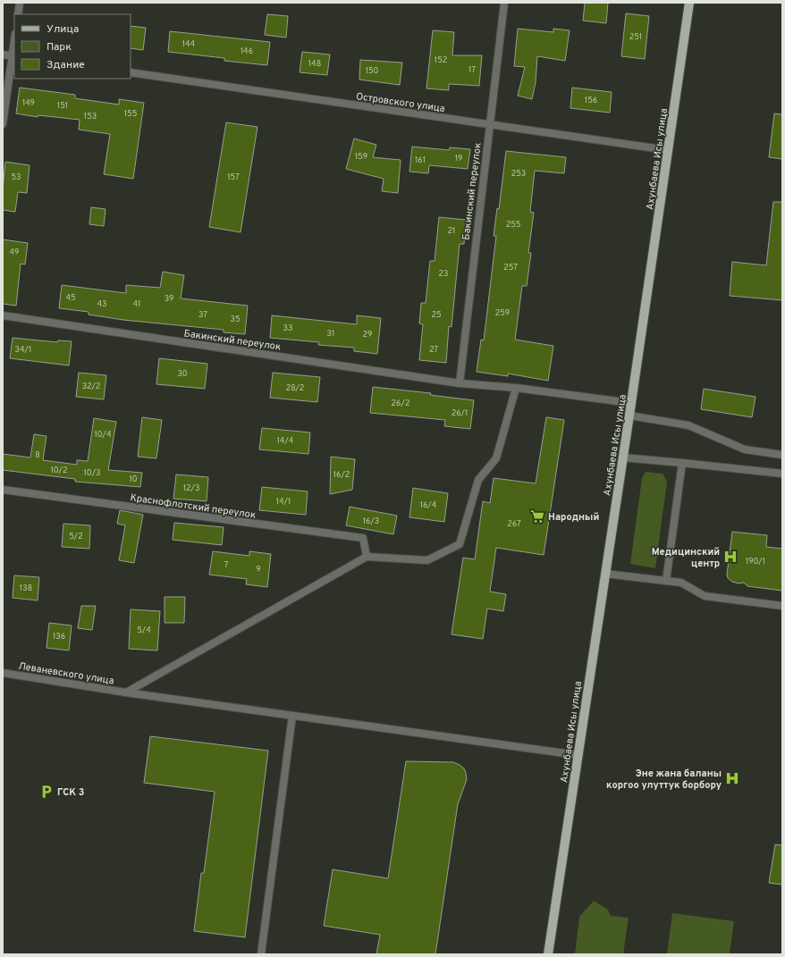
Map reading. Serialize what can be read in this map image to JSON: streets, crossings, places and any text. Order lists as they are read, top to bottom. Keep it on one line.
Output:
{"streets":{"main road":["Ахунбаева Исы улица"],"street":["Островского улица","Бакинский переулок","Краснофлотский переулок","Леваневского улица"]},"crossings":[["Островского улица","Ахунбаева Исы улица"],["Островского улица","Бакинский переулок"],["Ахунбаева Исы улица","Бакинский переулок"],["Ахунбаева Исы улица","Леваневского улица"]],"places":{"supermarket":["Народный"],"hospital":["Медицинский центр","Эне жана баланы коргоо улуттук борбору"],"parking":["ГСК 3"]},"house_numbers":["251","144","146","152","148","17","150","156","149","151","155","153","159","19","161","253","53","157","255","21","49","257","23","45","39","43","41","259","37","25","35","33","31","29","34/1","27","30","32/2","28/2","26/2","26/1","10/4","14/4","8","10/2","10/3","16/2","10","12/3","14/1","16/4","16/3","267","5/2","190/1","7","9","138","5/4","136"],"legend":["Улица","Парк","Здание"]}
